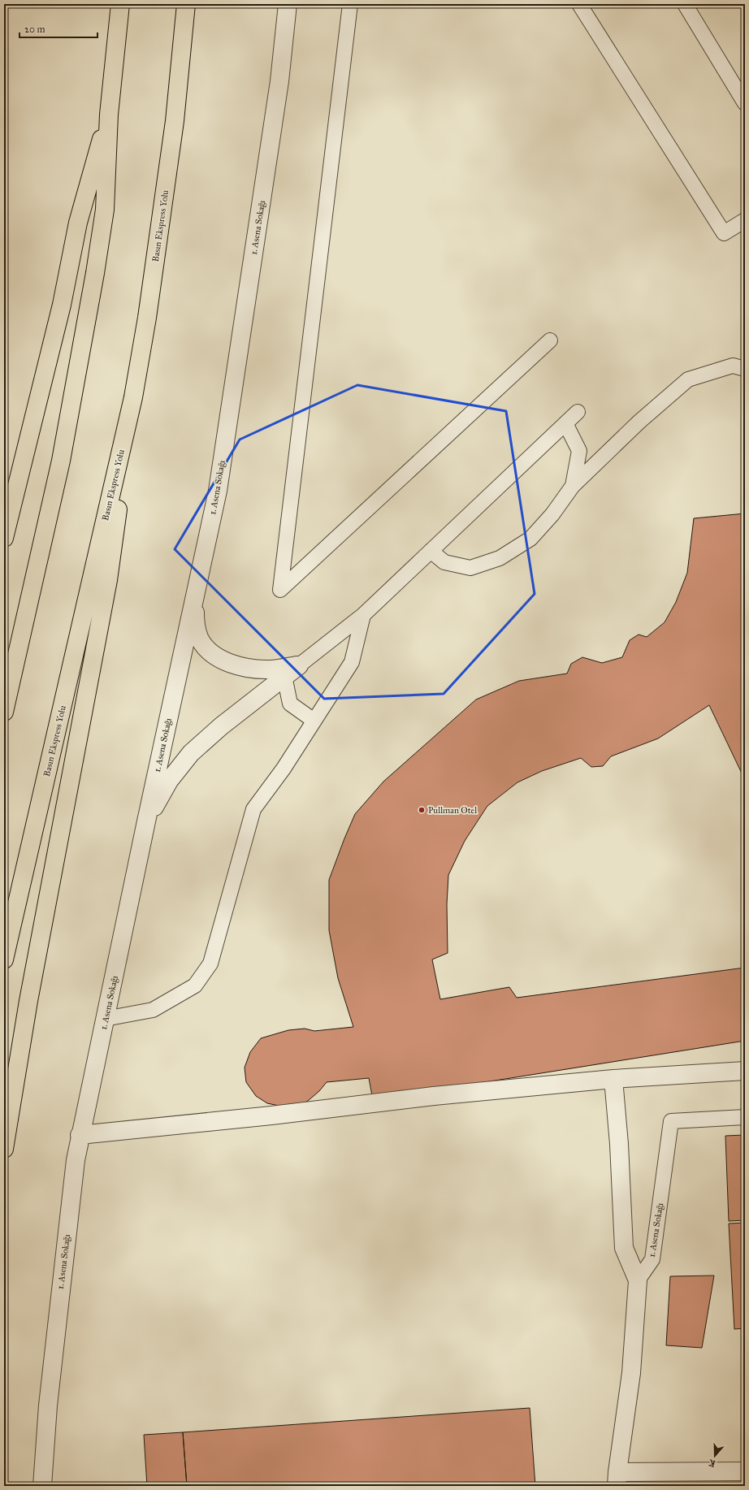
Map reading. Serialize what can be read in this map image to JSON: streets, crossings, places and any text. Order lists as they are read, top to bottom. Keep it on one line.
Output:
{"streets":{"highway":["Basın Ekspress Yolu"],"street":["1. Asena Sokağı"]},"places":["Pullman Otel"],"scale_bar":"20 m","north":"bottom"}
